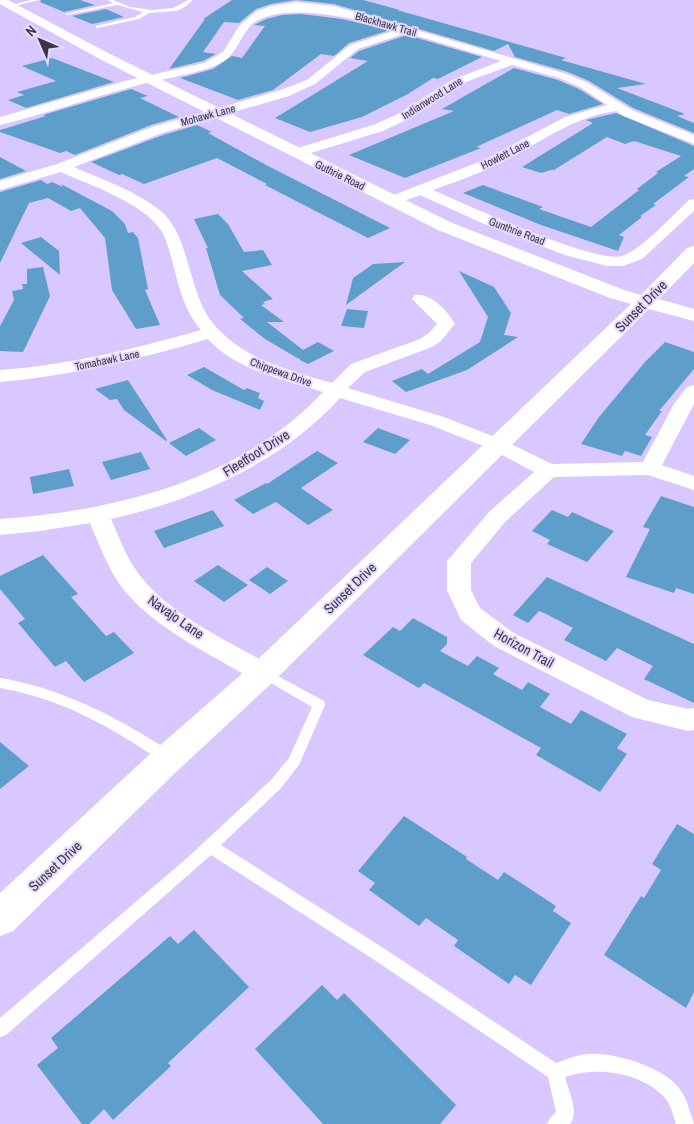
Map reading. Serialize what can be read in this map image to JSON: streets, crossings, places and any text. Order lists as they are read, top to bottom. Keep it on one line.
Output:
{"streets":{"street":["Blackhawk Trail","Indianwood Lane","Mohawk Lane","Howlett Lane","Guthrie Road","Gunthrie Road","Sunset Drive","Tomahawk Lane","Chippewa Drive","Fleetfoot Drive","Navajo Lane","Horizon Trail"]},"crossings":[["Blackhawk Trail","Indianwood Lane"],["Blackhawk Trail","Mohawk Lane"],["Blackhawk Trail","Howlett Lane"],["Blackhawk Trail","Guthrie Road"],["Indianwood Lane","Guthrie Road"],["Mohawk Lane","Guthrie Road"],["Mohawk Lane","Chippewa Drive"],["Howlett Lane","Guthrie Road"],["Howlett Lane","Gunthrie Road"],["Guthrie Road","Sunset Drive"],["Sunset Drive","Chippewa Drive"],["Sunset Drive","Navajo Lane"],["Tomahawk Lane","Chippewa Drive"],["Chippewa Drive","Fleetfoot Drive"],["Fleetfoot Drive","Navajo Lane"]],"north":"top left"}
